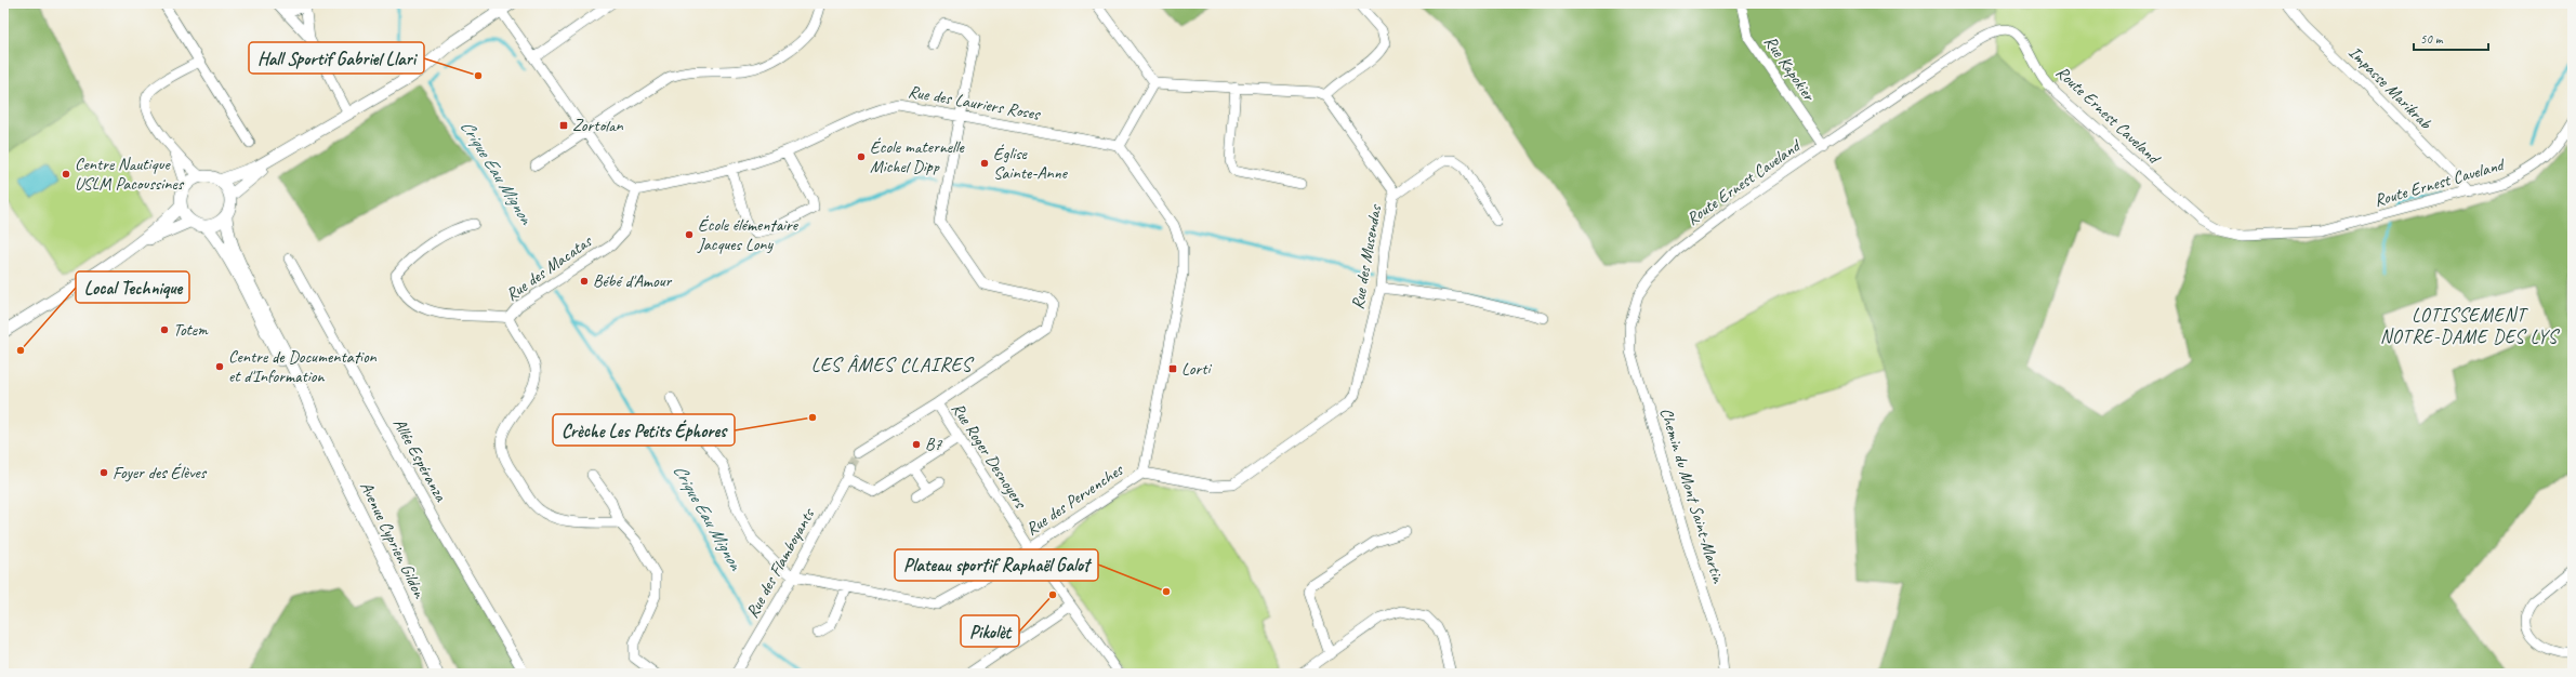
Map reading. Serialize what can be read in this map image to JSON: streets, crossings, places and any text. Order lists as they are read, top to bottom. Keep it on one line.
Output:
{"streets":{"street":["Rue Kapokier","Impasse Marikrab","Rue des Lauriers Roses","Route Ernest Caveland","Rue des Musendas","Rue des Macatas","Rue Roger Desnoyers","Allée Espéranza","Chemin du Mont Saint-Martin","Rue des Pervenches","Avenue Cyprien Gildon","Rue des Flamboyants"]},"crossings":[["Rue Kapokier","Route Ernest Caveland"],["Impasse Marikrab","Route Ernest Caveland"],["Rue des Lauriers Roses","Rue des Macatas"],["Route Ernest Caveland","Chemin du Mont Saint-Martin"],["Rue des Musendas","Rue des Pervenches"],["Rue Roger Desnoyers","Rue des Pervenches"],["Rue des Pervenches","Rue des Flamboyants"]],"districts":["LOTISSEMENT NOTRE-DAME DES LYS","LES ÂMES CLAIRES"],"water":["Crique Eau Mignon"],"places":{"other":["Hall Sportif Gabriel Llari","École maternelle Michel Dipp","Église Sainte-Anne","Centre Nautique USLM Pacoussines","École élémentaire Jacques Lony","Bébé d'Amour","Totem","Local Technique","Centre de Documentation et d'Information","Crèche Les Petits Éphores","B7","Foyer des Élèves","Plateau sportif Raphaël Galot","Pikolèt"],"transit":["Zortolan","Lorti"]},"scale_bar":"50 m"}
